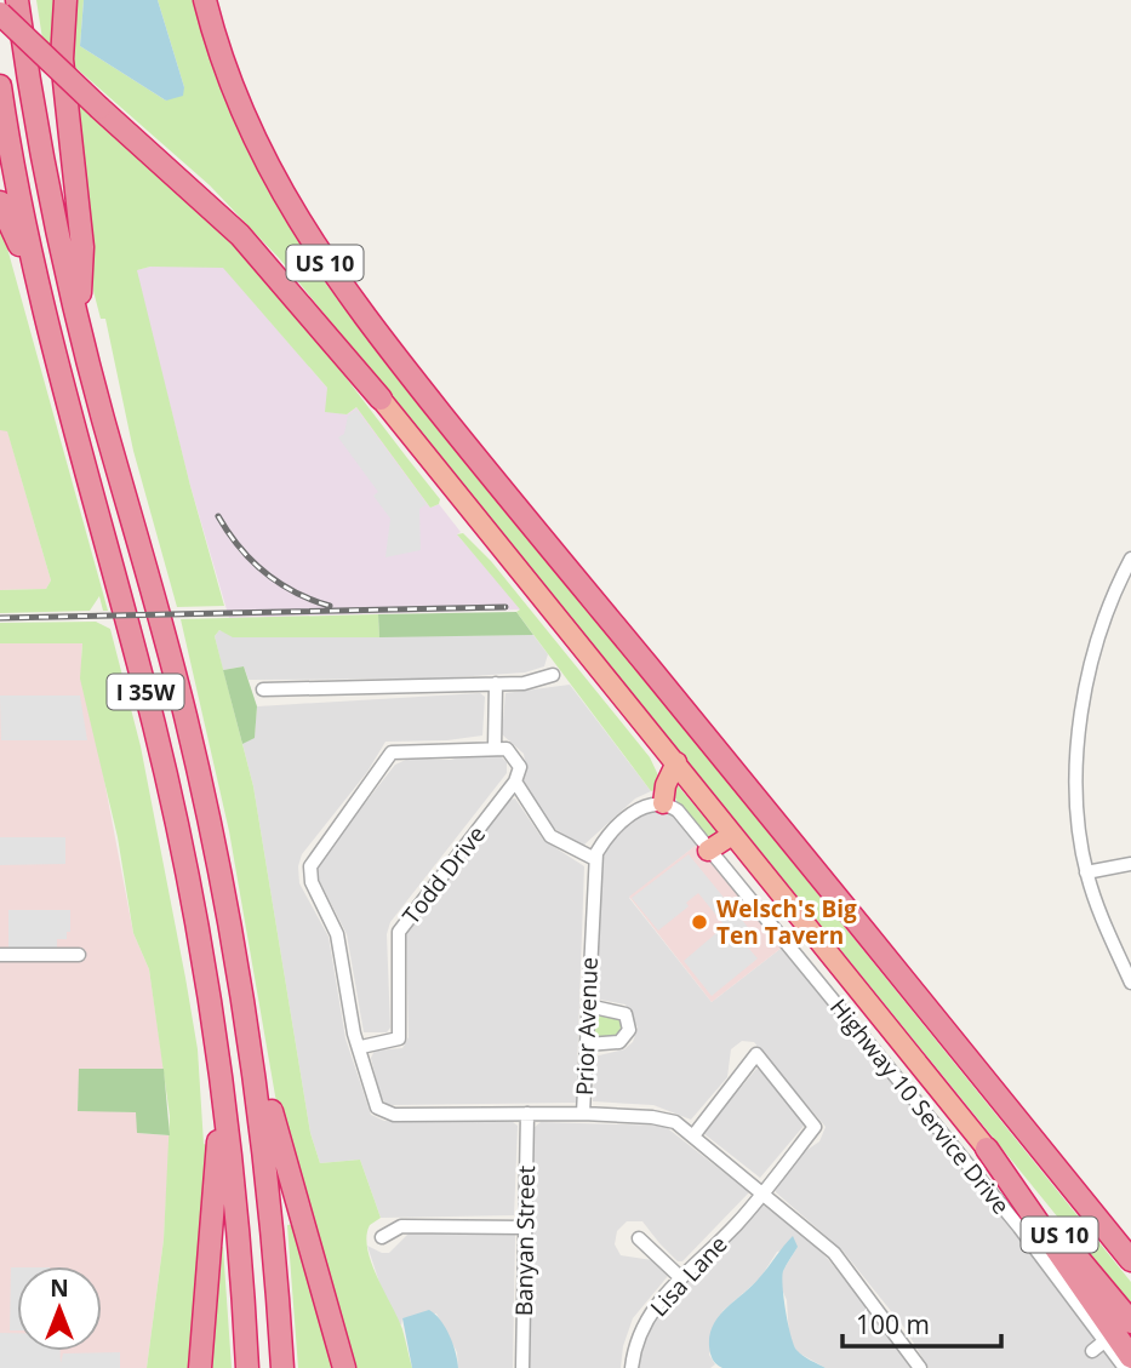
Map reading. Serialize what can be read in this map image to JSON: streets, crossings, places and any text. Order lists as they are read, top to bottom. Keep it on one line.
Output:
{"streets":{"highway":["US 10","I 35W"],"street":["Todd Drive","Prior Avenue","Highway 10 Service Drive","Banyan Street","Lisa Lane"]},"crossings":[["Prior Avenue","Lisa Lane"]],"places":["Welsch's Big Ten Tavern"],"scale_bar":"100 m","north":"top"}
